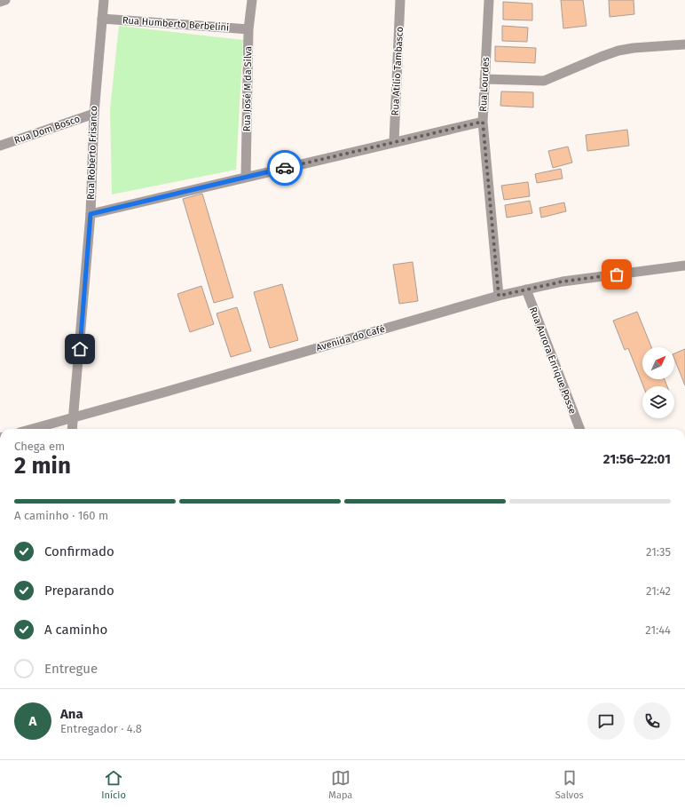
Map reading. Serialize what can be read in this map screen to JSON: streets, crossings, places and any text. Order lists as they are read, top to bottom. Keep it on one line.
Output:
{"streets":{"street":["Rua Humberto Berbelini","Rua Atílio Tambasco","Rua Lourdes","Rua José M da Silva","Rua Dom Bosco","Rua Roberto Frisanco","Avenida do Café","Rua Aurora Enrique Posse"]},"crossings":[["Rua Humberto Berbelini","Rua José M da Silva"],["Rua Humberto Berbelini","Rua Roberto Frisanco"],["Rua Lourdes","Avenida do Café"],["Rua Dom Bosco","Rua Roberto Frisanco"],["Rua Roberto Frisanco","Avenida do Café"],["Avenida do Café","Rua Aurora Enrique Posse"]],"north":"top right","page":{"heading":["2 min","Chega em","21:56–22:01"],"panel":["Ana","Entregador · 4.8"],"bar":"A caminho · 160 m","list":[["Confirmado","21:35"],["Preparando","21:42"],["A caminho","21:44"],"Entregue"],"round":"A","tabs":["Início","Mapa","Salvos"]}}
